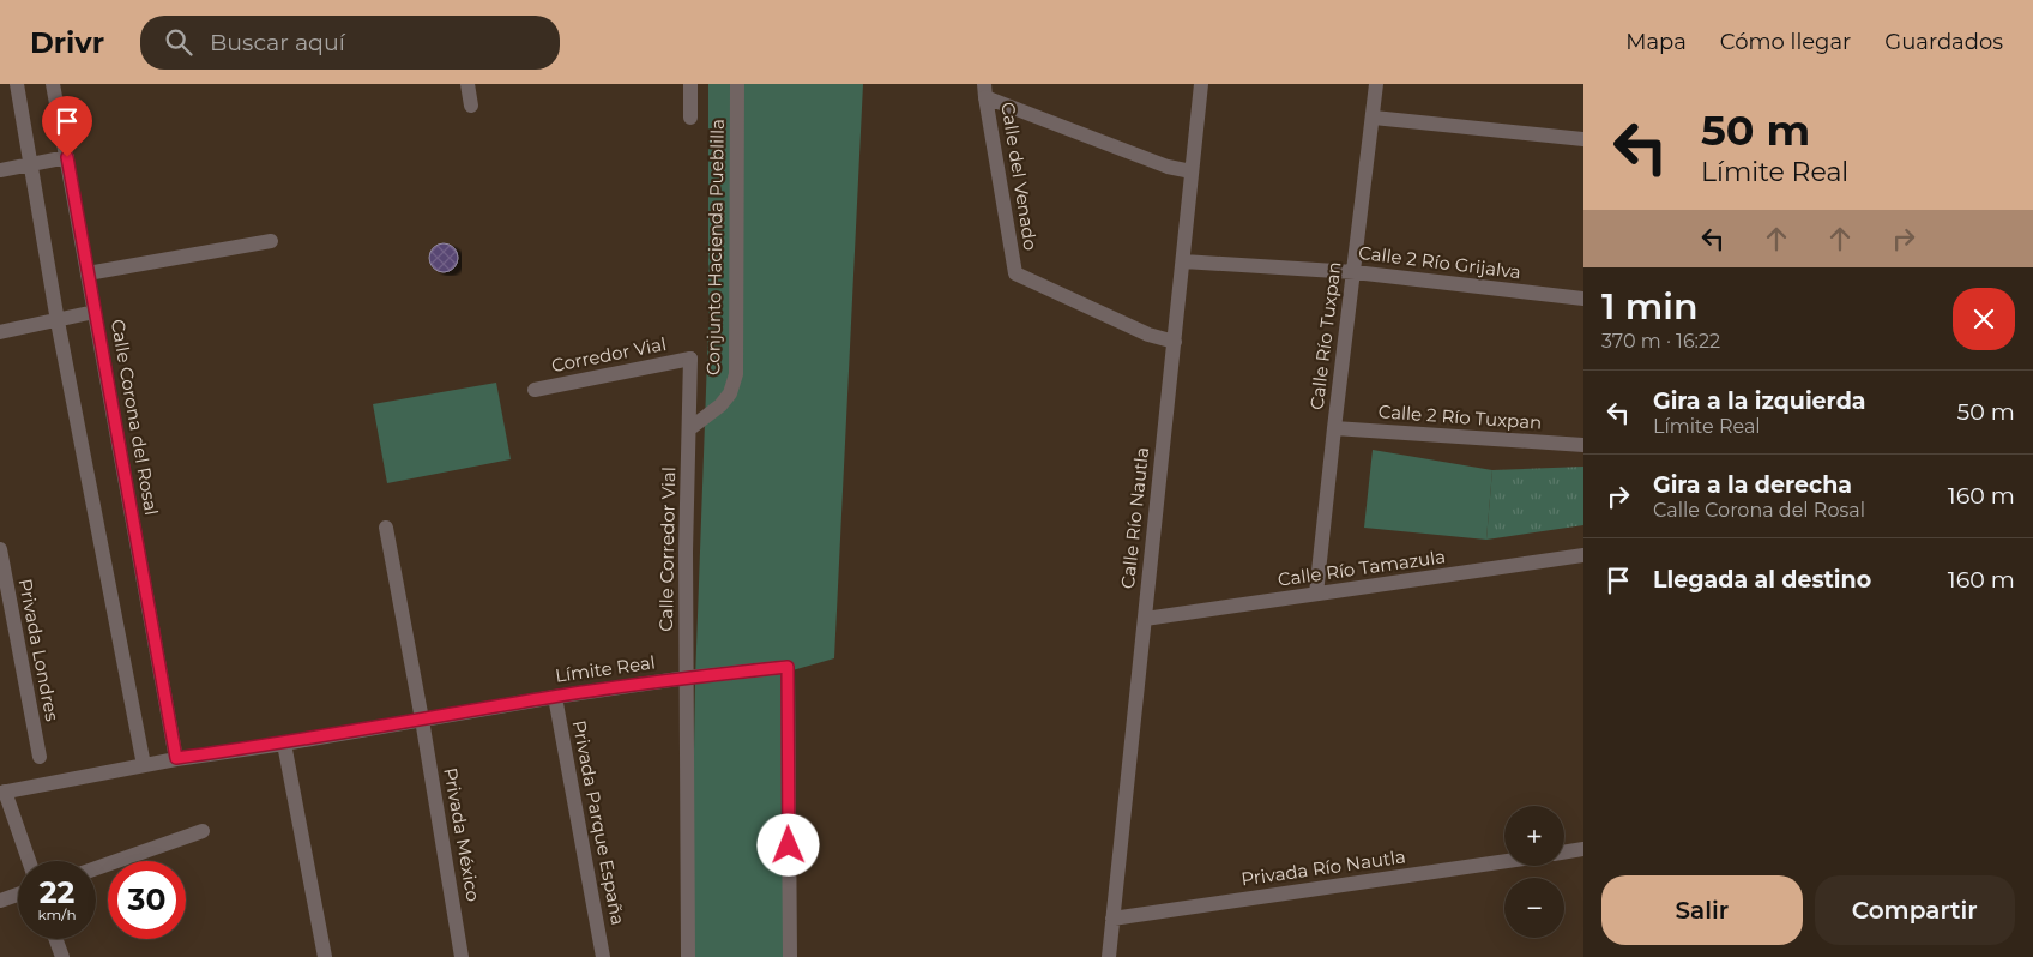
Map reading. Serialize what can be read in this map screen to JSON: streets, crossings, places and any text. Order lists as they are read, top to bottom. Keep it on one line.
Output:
{"streets":{"street":["Calle del Venado","Conjunto Hacienda Pueblilla","Calle 2 Río Grijalva","Calle Río Tuxpan","Corredor Vial","Calle Corona del Rosal","Calle 2 Río Tuxpan","Calle Río Nautla","Calle Corredor Vial","Calle Río Tamazula","Privada Londres","Límite Real","Privada Parque España","Privada México","Privada Río Nautla"]},"crossings":[["Calle del Venado","Calle Río Nautla"],["Conjunto Hacienda Pueblilla","Calle Corredor Vial"],["Calle 2 Río Grijalva","Calle Río Tuxpan"],["Calle 2 Río Grijalva","Calle Río Nautla"],["Calle Río Tuxpan","Calle 2 Río Tuxpan"],["Calle Río Tuxpan","Calle Río Tamazula"],["Corredor Vial","Calle Corredor Vial"],["Calle Corona del Rosal","Límite Real"],["Calle Río Nautla","Calle Río Tamazula"],["Calle Río Nautla","Privada Río Nautla"],["Calle Corredor Vial","Límite Real"],["Límite Real","Privada Parque España"],["Límite Real","Privada México"]],"page":{"header":"Drivr","search":"Buscar aquí","nav":["Mapa","Cómo llegar","Guardados"],"turn":["50 m","Límite Real"],"heading":["1 min","370 m · 16:22"],"list":[{"name":"Gira a la izquierda","note":"Límite Real","value":"50 m"},{"name":"Gira a la derecha","note":"Calle Corona del Rosal","value":"160 m"},{"name":"Llegada al destino","value":"160 m"}],"map_buttons":["+","−"],"speed":"22 km/h","limit":"30","buttons":["Salir","Compartir"]}}
